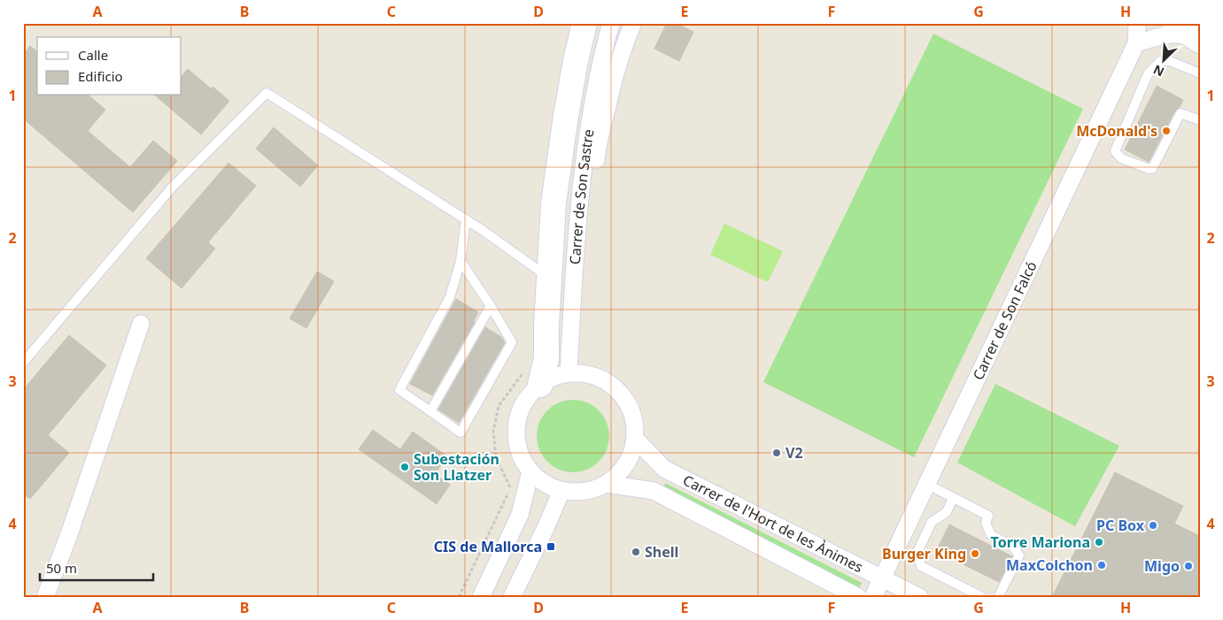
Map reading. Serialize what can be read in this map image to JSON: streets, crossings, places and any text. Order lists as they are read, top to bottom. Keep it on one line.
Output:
{"streets":{"street":["Carrer de Son Sastre","Carrer de Son Falcó","Carrer de l'Hort de les Ànimes"]},"crossings":[["Carrer de Son Sastre","Carrer de l'Hort de les Ànimes"],["Carrer de Son Falcó","Carrer de l'Hort de les Ànimes"]],"places":{"other":["McDonald's","V2","Subestación Son Llatzer","PC Box","Torre Mariona","Shell","Burger King","MaxColchon","Migo"],"transit":["CIS de Mallorca"]},"legend":["Calle","Edificio"],"scale_bar":"50 m","north":"bottom left","grid":{"columns":["A","B","C","D","E","F","G","H"],"rows":["1","2","3","4"]}}
